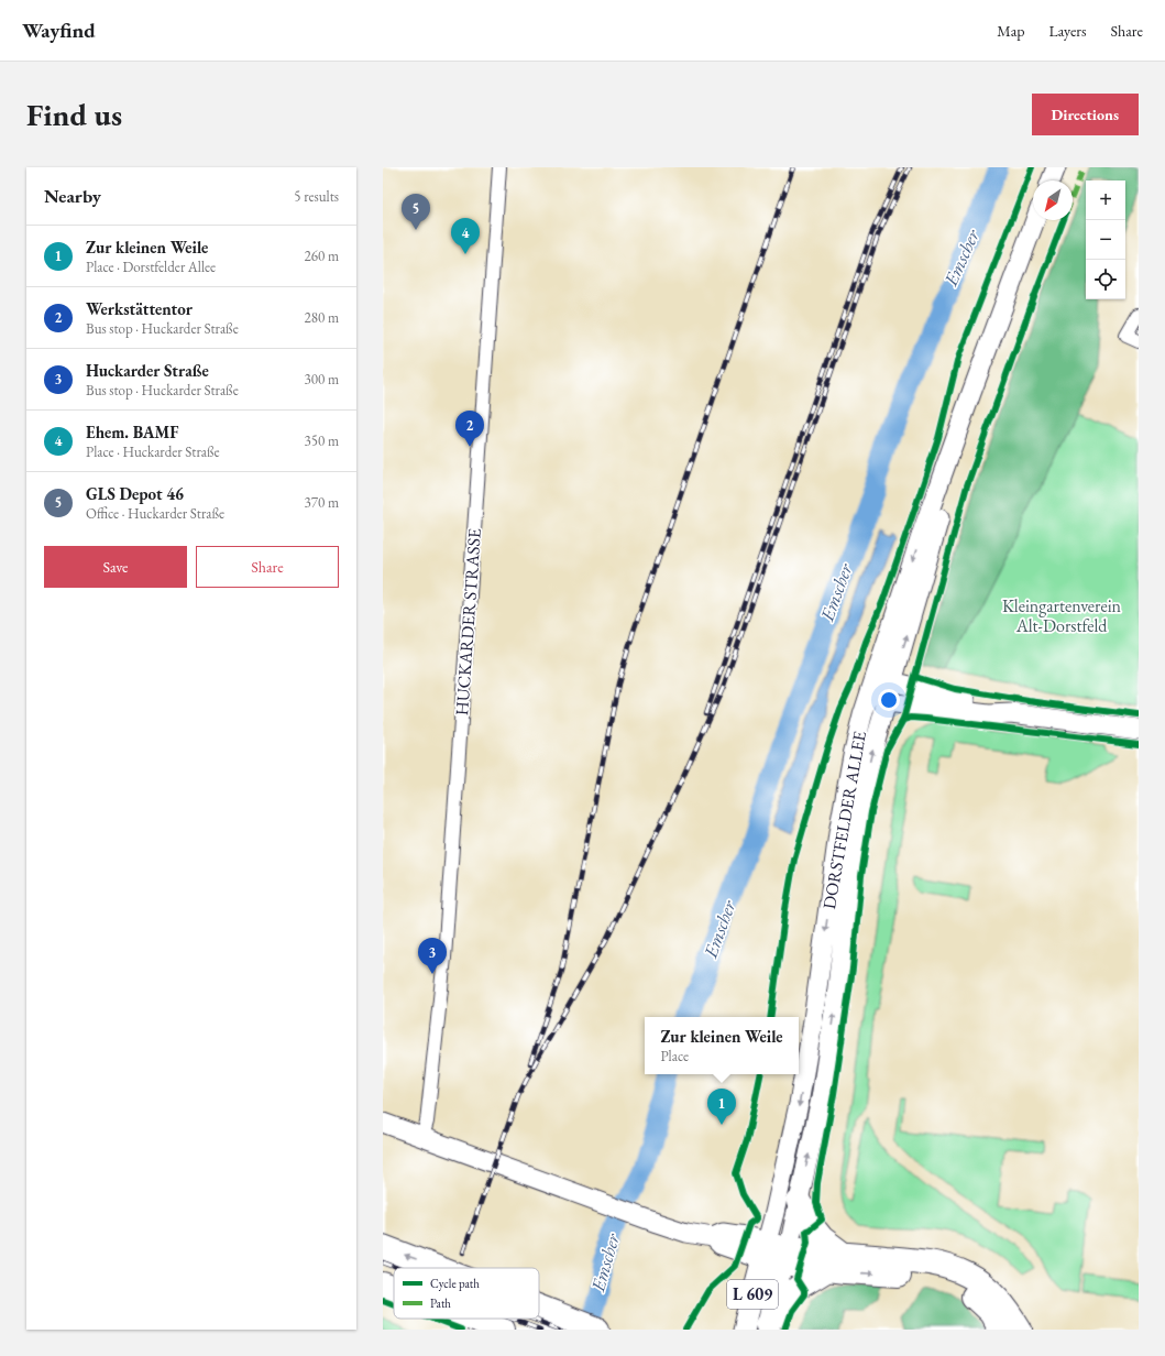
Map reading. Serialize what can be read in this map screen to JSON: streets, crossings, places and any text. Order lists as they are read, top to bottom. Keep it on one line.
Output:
{"streets":{"main road":["DORSTFELDER ALLEE","L 609"],"street":["HUCKARDER STRASSE"]},"crossings":[["DORSTFELDER ALLEE","L 609"]],"water":["Emscher"],"parks":["Kleingartenverein Alt-Dorstfeld"],"legend":["Cycle path","Path"],"north":"bottom left","page":{"header":"Wayfind","nav":["Map","Layers","Share"],"buttons":["Directions",["Save","Share"]],"title":"Find us","heading":["Nearby","5 results"],"map_buttons":["+","−"],"pins":["5","4","2","3","1"],"list":[{"mark":"1","name":"Zur kleinen Weile","note":"Place · Dorstfelder Allee","value":"260 m"},{"mark":"2","name":"Werkstättentor","note":"Bus stop · Huckarder Straße","value":"280 m"},{"mark":"3","name":"Huckarder Straße","note":"Bus stop · Huckarder Straße","value":"300 m"},{"mark":"4","name":"Ehem. BAMF","note":"Place · Huckarder Straße","value":"350 m"},{"mark":"5","name":"GLS Depot 46","note":"Office · Huckarder Straße","value":"370 m"}],"popup":["Zur kleinen Weile","Place"]}}
